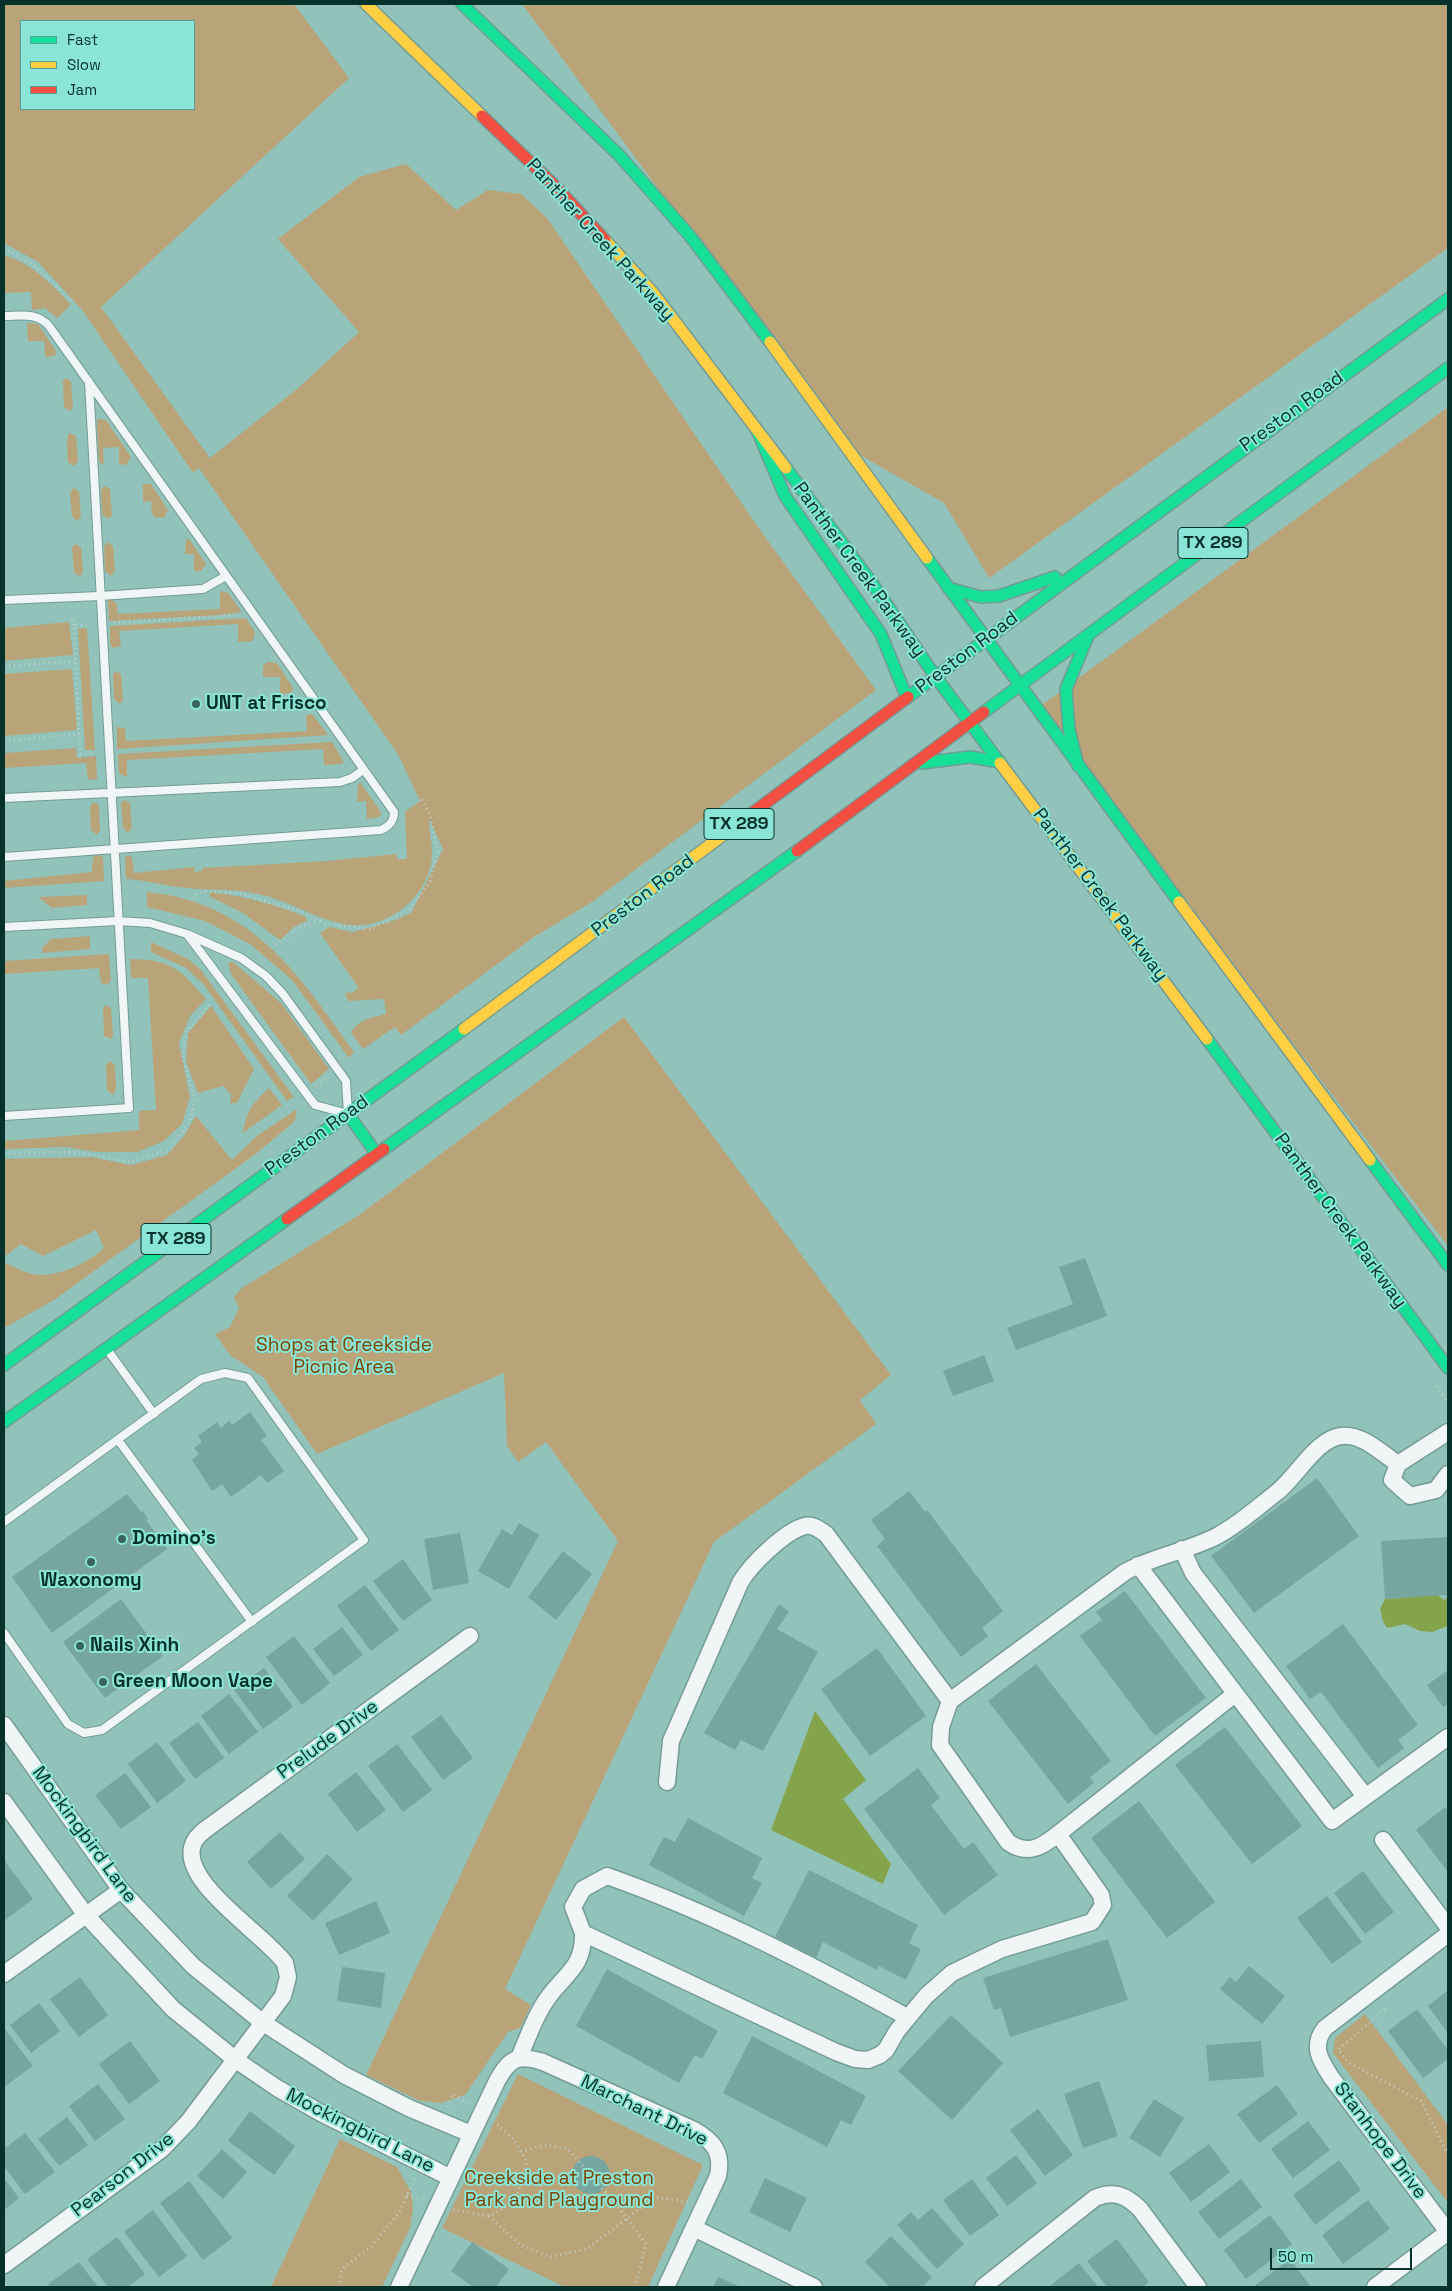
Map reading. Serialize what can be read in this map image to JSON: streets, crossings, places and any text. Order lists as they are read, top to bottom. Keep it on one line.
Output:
{"streets":{"main road":["Panther Creek Parkway","Preston Road","TX 289"],"street":["Prelude Drive","Mockingbird Lane","Marchant Drive","Stanhope Drive","Pearson Drive"]},"crossings":[["Panther Creek Parkway","Preston Road"],["Panther Creek Parkway","TX 289"],["Prelude Drive","Pearson Drive"],["Mockingbird Lane","Pearson Drive"]],"parks":["Shops at Creekside Picnic Area","Creekside at Preston Park and Playground"],"places":["UNT at Frisco","Domino's","Waxonomy","Nails Xinh","Green Moon Vape"],"legend":["Fast","Slow","Jam"],"scale_bar":"50 m"}
